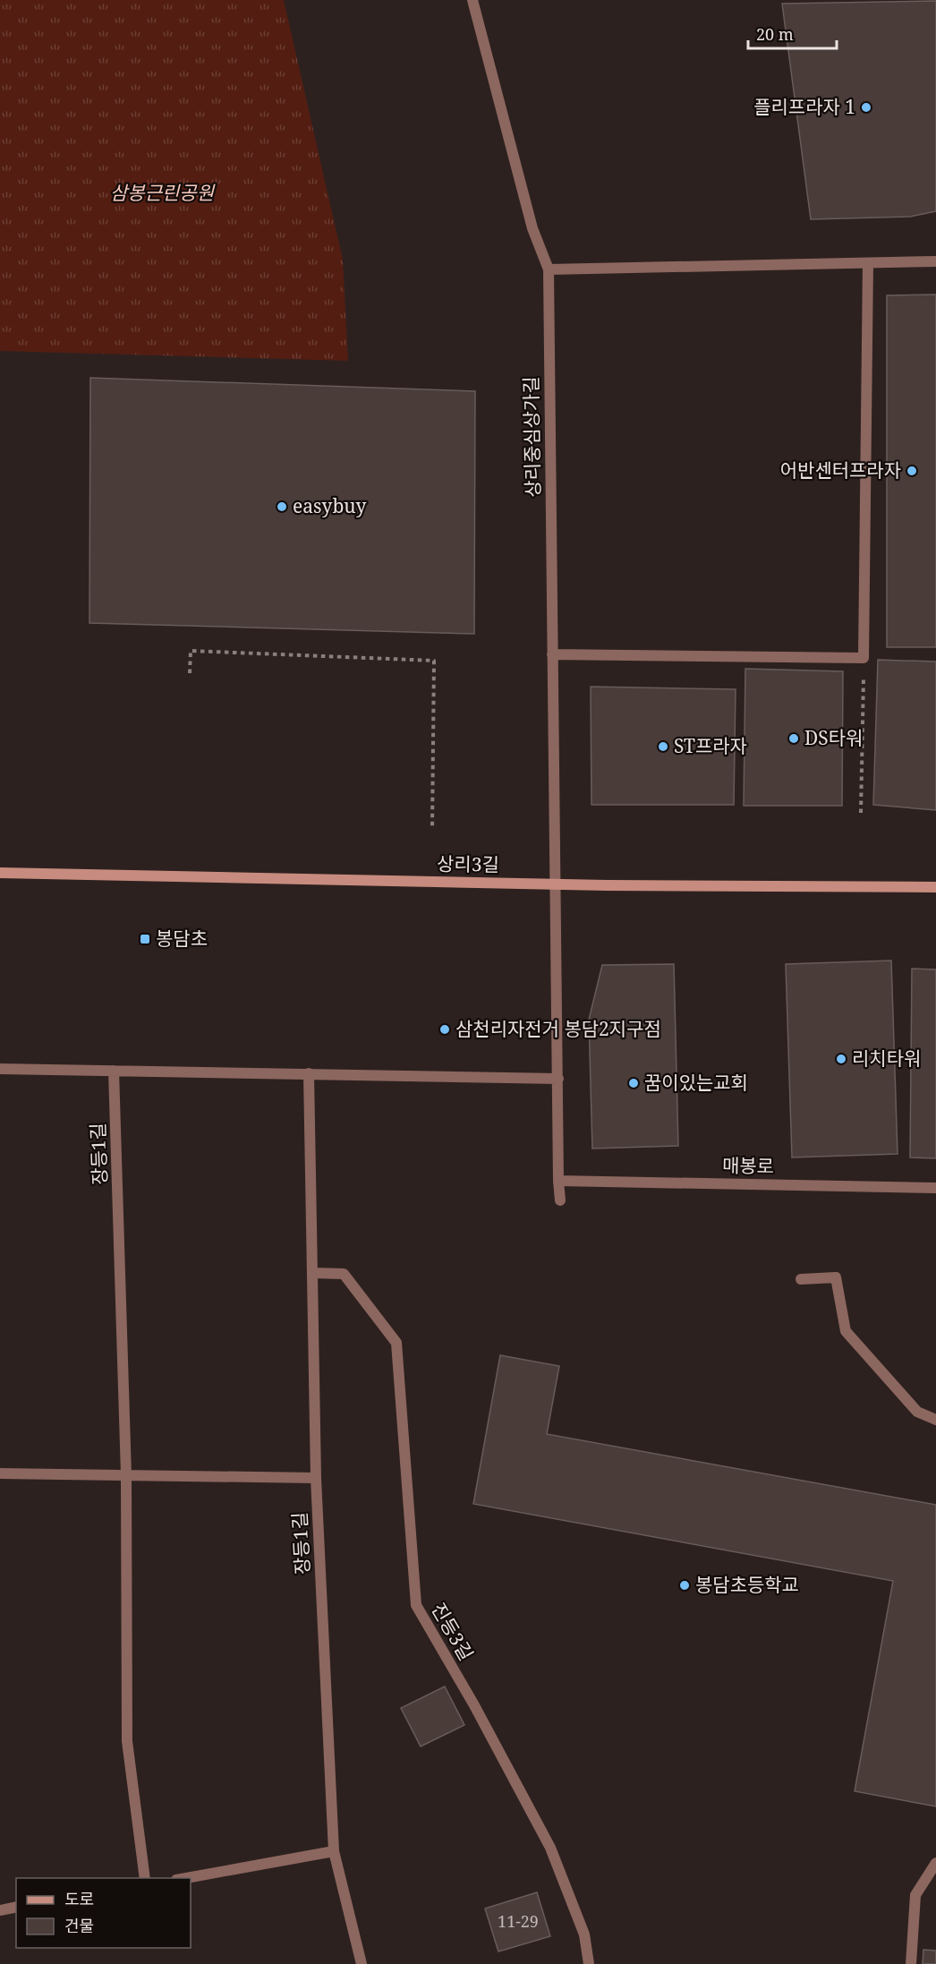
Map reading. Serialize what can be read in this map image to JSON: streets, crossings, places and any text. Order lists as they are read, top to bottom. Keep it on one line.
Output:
{"streets":{"street":["상리중심상가길","상리3길","장등1길","매봉로","진등3길"]},"crossings":[["상리중심상가길","상리3길"],["상리중심상가길","매봉로"],["장등1길","진등3길"]],"parks":["삼봉근린공원"],"places":{"other":["플리프라자 1","어반센터프라자","easybuy","DS타워","ST프라자","삼천리자전거 봉담2지구점","리치타워","꿈이있는교회","봉담초등학교"],"transit":["봉담초"]},"house_numbers":["11-29"],"legend":["도로","건물"],"scale_bar":"20 m"}
